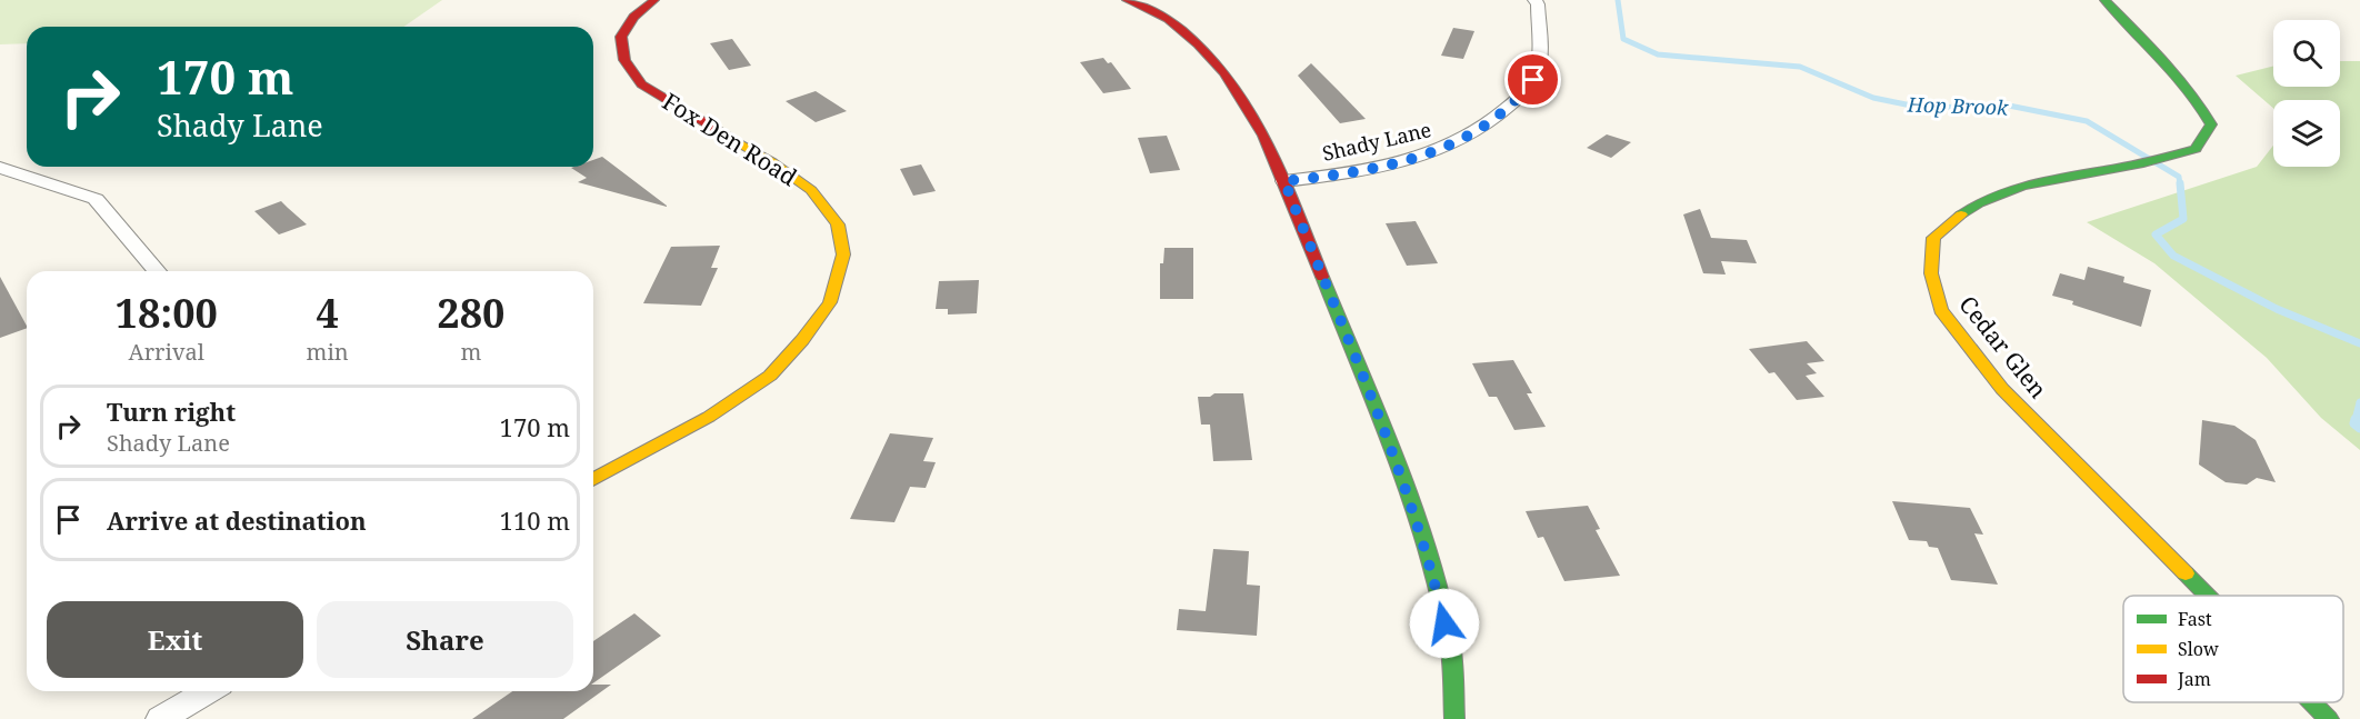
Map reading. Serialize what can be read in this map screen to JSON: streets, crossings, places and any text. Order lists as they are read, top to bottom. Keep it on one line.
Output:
{"streets":{"street":["Fox Den Road","Shady Lane","Cedar Glen"]},"water":["Hop Brook"],"legend":["Fast","Slow","Jam"],"page":{"turn":["170 m","Shady Lane"],"eta":["18:00","Arrival","4","min","280","m"],"list":[{"name":"Turn right","note":"Shady Lane","value":"170 m"},{"name":"Arrive at destination","value":"110 m"}],"buttons":["Exit","Share"]}}
